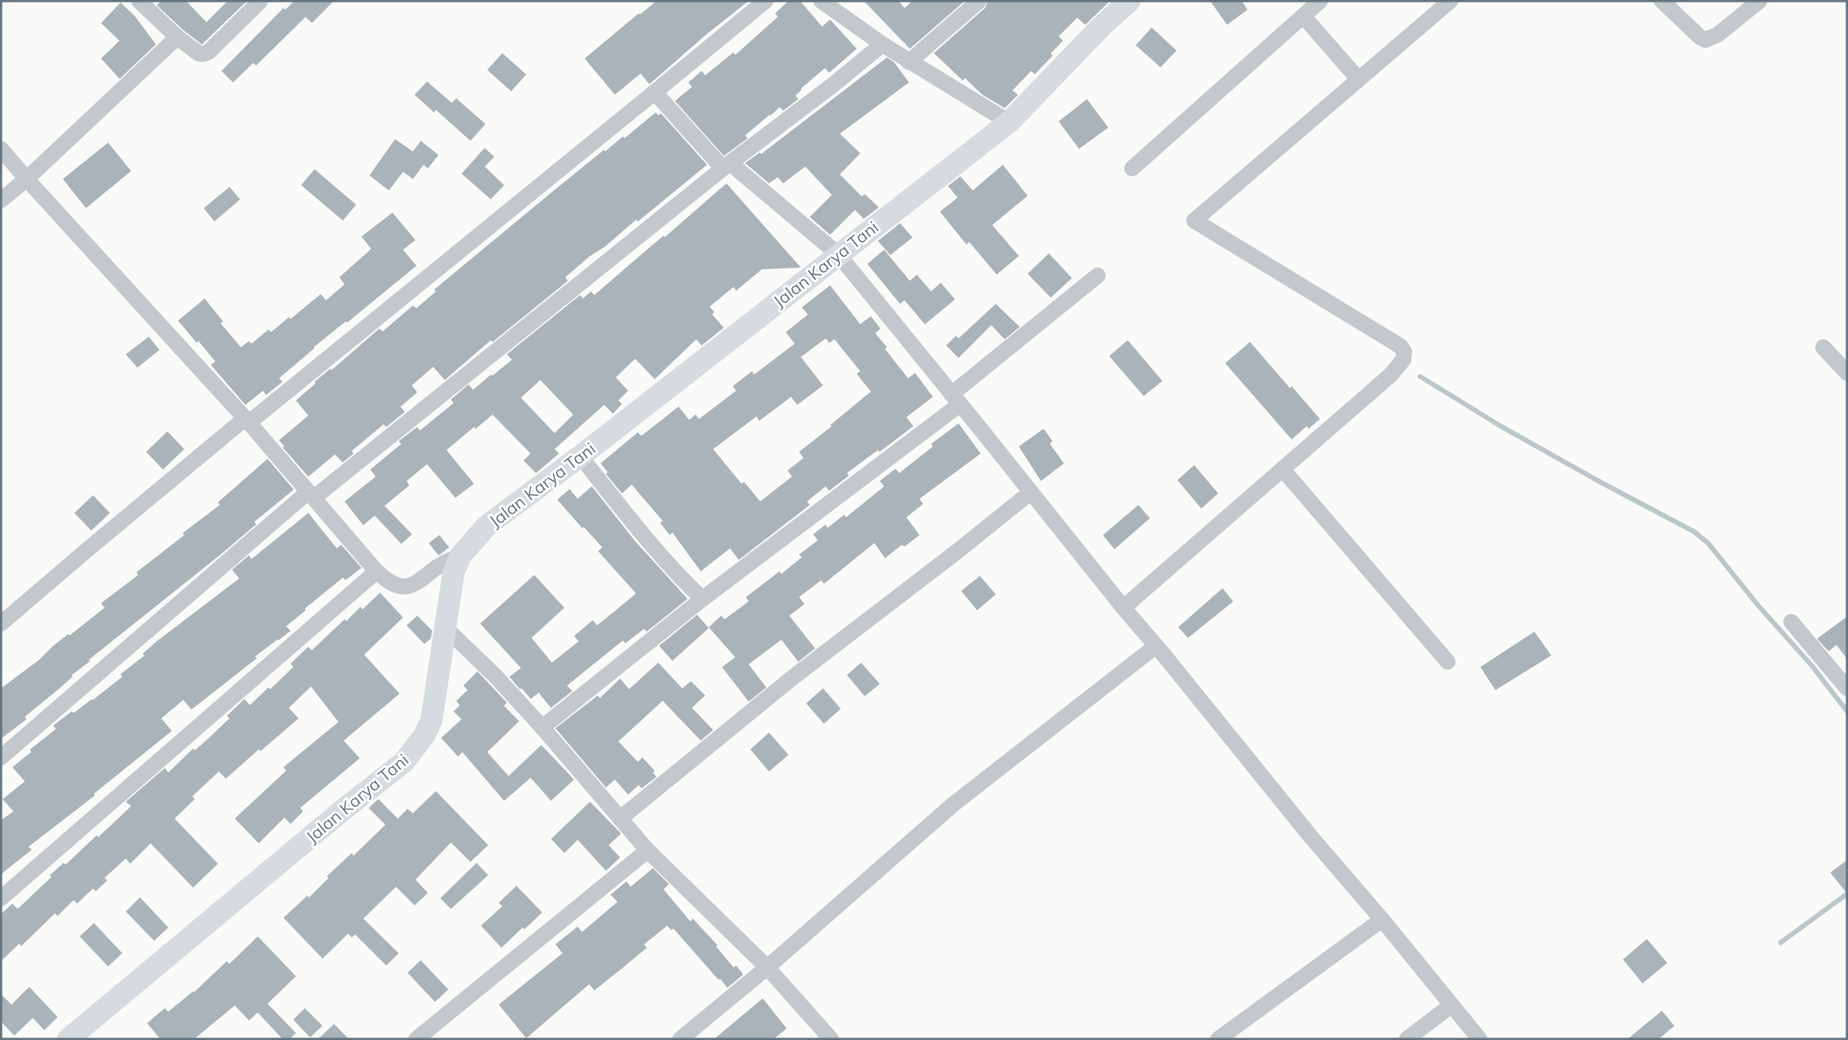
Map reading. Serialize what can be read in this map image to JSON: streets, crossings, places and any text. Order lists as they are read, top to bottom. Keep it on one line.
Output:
{"streets":{"street":["Jalan Karya Tani"]}}
